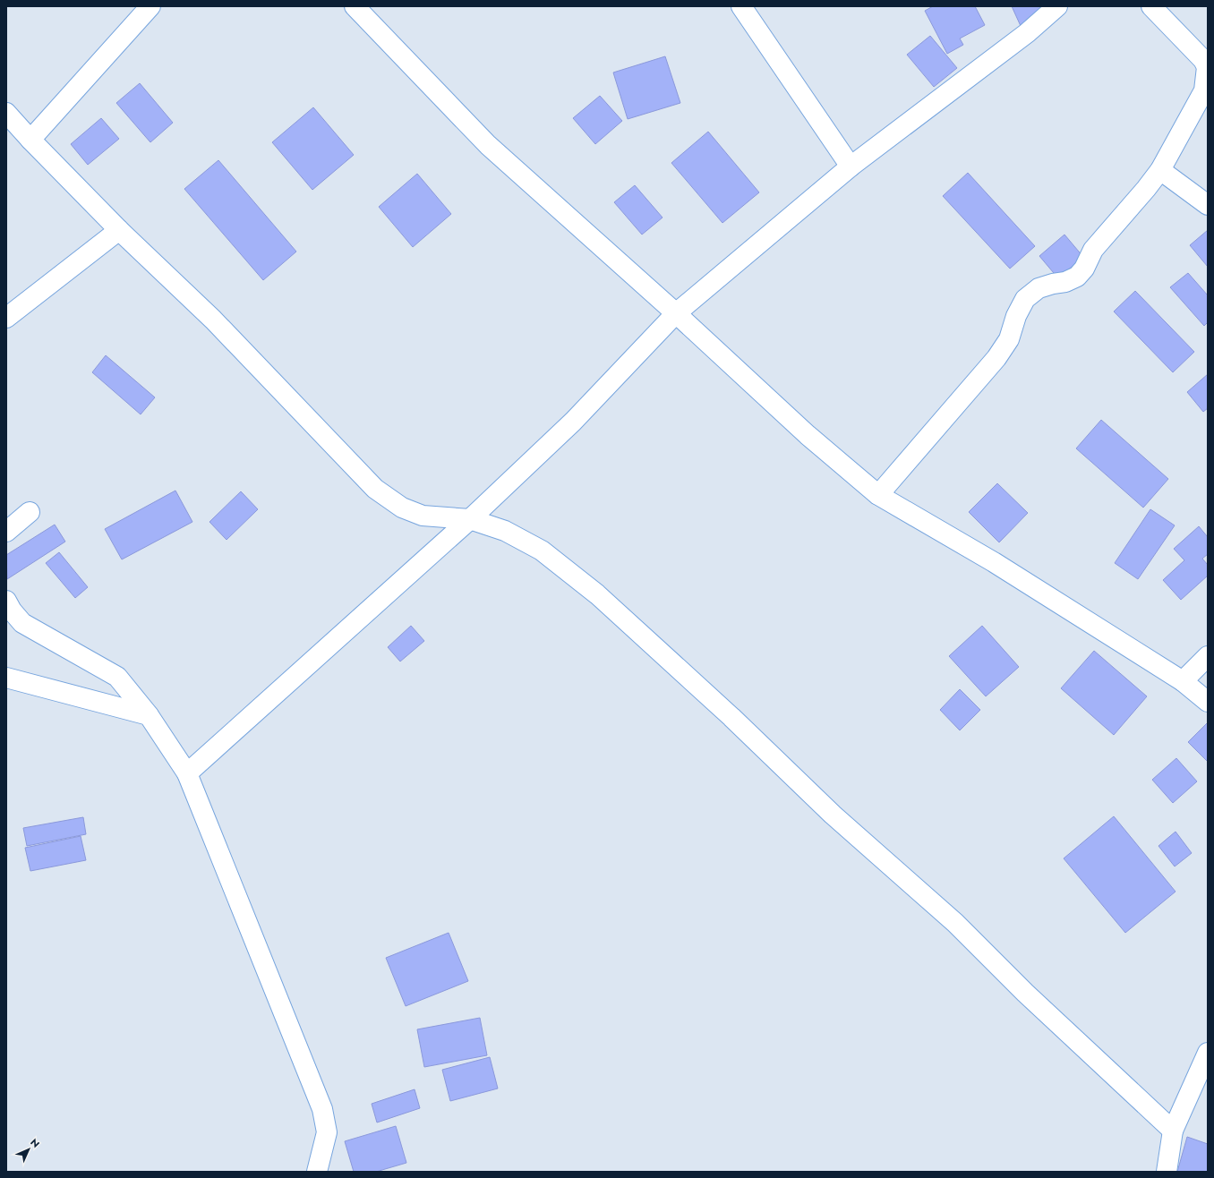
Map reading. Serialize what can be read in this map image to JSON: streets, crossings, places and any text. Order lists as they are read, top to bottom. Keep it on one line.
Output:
{"north":"top right"}
